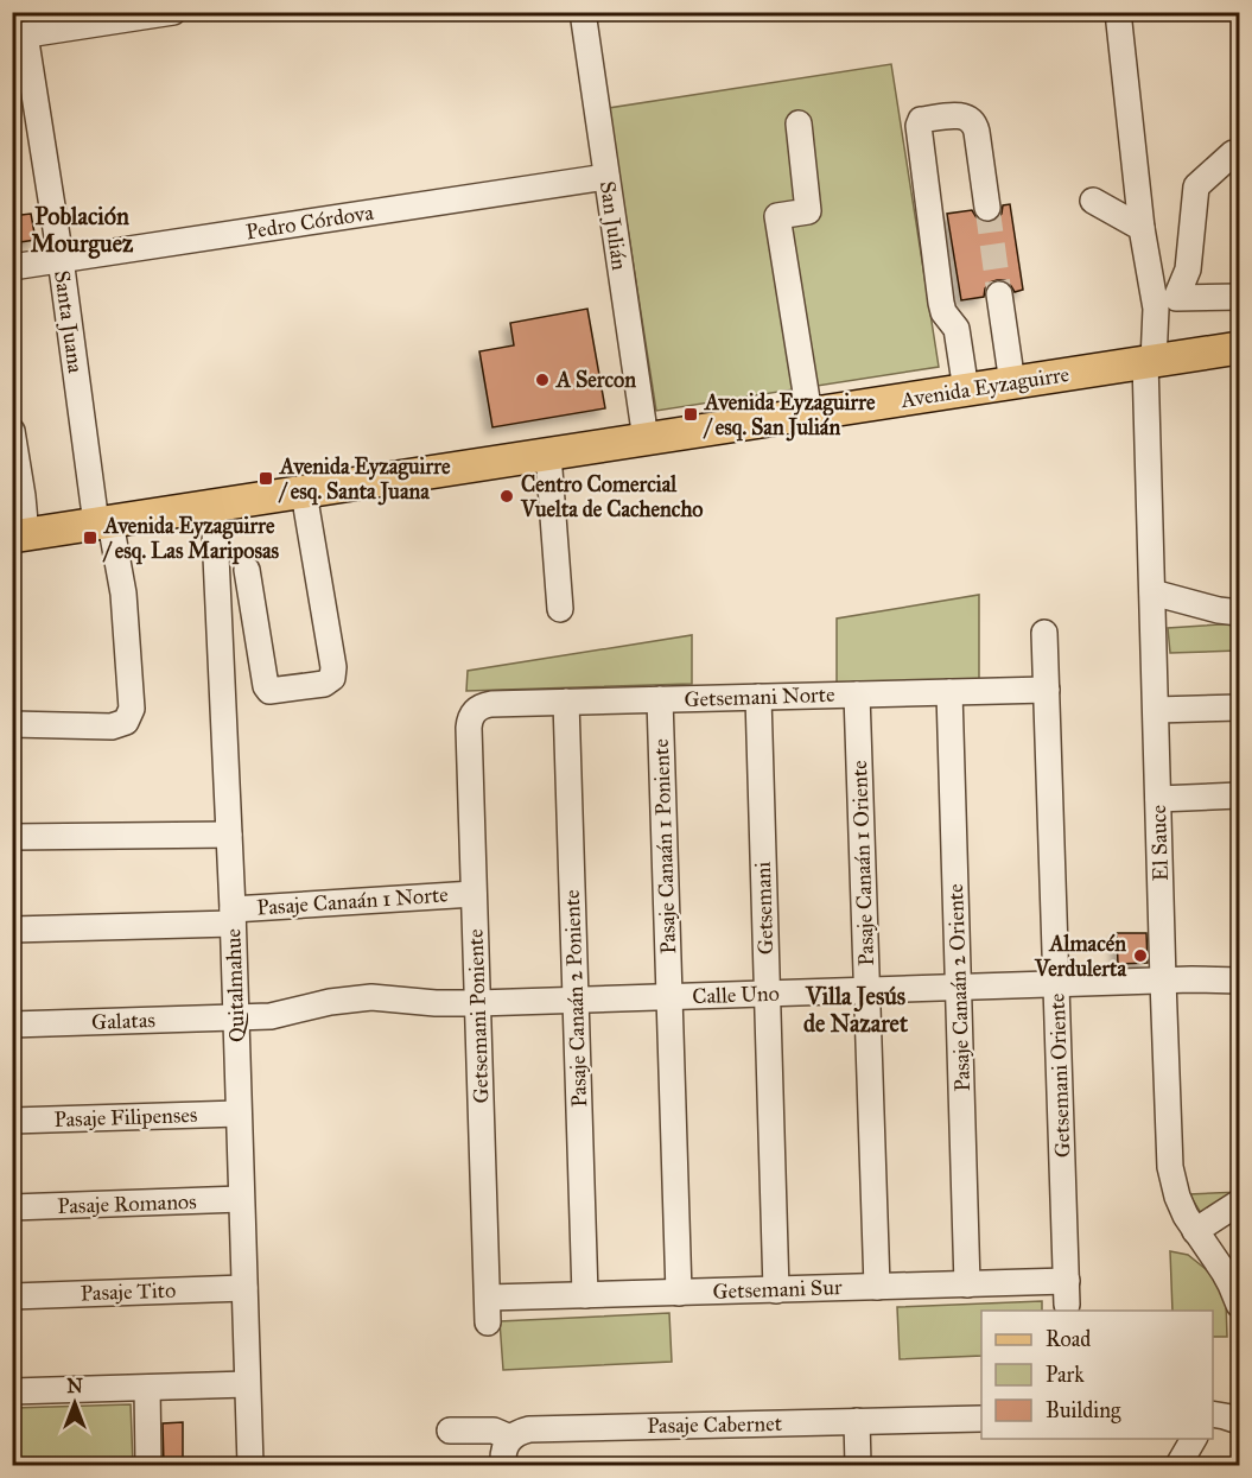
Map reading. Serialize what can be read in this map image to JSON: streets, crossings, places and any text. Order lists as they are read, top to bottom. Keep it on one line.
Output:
{"streets":{"main road":["Avenida Eyzaguirre"],"street":["Pedro Córdova","San Julián","Santa Juana","Getsemani Norte","El Sauce","Pasaje Canaán 1 Poniente","Pasaje Canaán 1 Oriente","Pasaje Canaán 1 Norte","Getsemani","Quitalmahue","Pasaje Canaán 2 Oriente","Calle Uno","Pasaje Canaán 2 Poniente","Getsemani Poniente","Galatas","Getsemani Oriente","Pasaje Filipenses","Pasaje Romanos","Getsemani Sur","Pasaje Tito","Pasaje Cabernet"]},"crossings":[["Pedro Córdova","San Julián"],["Pedro Córdova","Santa Juana"],["San Julián","Avenida Eyzaguirre"],["Santa Juana","Avenida Eyzaguirre"],["Avenida Eyzaguirre","El Sauce"],["Avenida Eyzaguirre","Quitalmahue"],["Getsemani Norte","Pasaje Canaán 1 Poniente"],["Getsemani Norte","Pasaje Canaán 1 Oriente"],["Getsemani Norte","Getsemani"],["Getsemani Norte","Pasaje Canaán 2 Oriente"],["Getsemani Norte","Pasaje Canaán 2 Poniente"],["Getsemani Norte","Getsemani Poniente"],["Getsemani Norte","Getsemani Oriente"],["El Sauce","Calle Uno"],["Pasaje Canaán 1 Poniente","Calle Uno"],["Pasaje Canaán 1 Poniente","Getsemani Sur"],["Pasaje Canaán 1 Oriente","Calle Uno"],["Pasaje Canaán 1 Oriente","Getsemani Sur"],["Pasaje Canaán 1 Norte","Quitalmahue"],["Pasaje Canaán 1 Norte","Getsemani Poniente"],["Getsemani","Calle Uno"],["Getsemani","Getsemani Sur"],["Quitalmahue","Calle Uno"],["Quitalmahue","Galatas"],["Quitalmahue","Pasaje Filipenses"],["Quitalmahue","Pasaje Romanos"],["Quitalmahue","Pasaje Tito"],["Pasaje Canaán 2 Oriente","Calle Uno"],["Pasaje Canaán 2 Oriente","Getsemani Sur"],["Calle Uno","Pasaje Canaán 2 Poniente"],["Calle Uno","Getsemani Poniente"],["Calle Uno","Galatas"],["Calle Uno","Getsemani Oriente"],["Pasaje Canaán 2 Poniente","Getsemani Sur"],["Getsemani Poniente","Getsemani Sur"],["Getsemani Oriente","Getsemani Sur"]],"districts":["Población Mourguez","Villa Jesús de Nazaret"],"places":{"other":["A Sercon","Centro Comercial Vuelta de Cachencho","Almacén Verdulerta"],"transit":["Avenida Eyzaguirre / esq. San Julián","Avenida Eyzaguirre / esq. Santa Juana","Avenida Eyzaguirre / esq. Las Mariposas"]},"legend":["Road","Park","Building"],"north":"top"}
